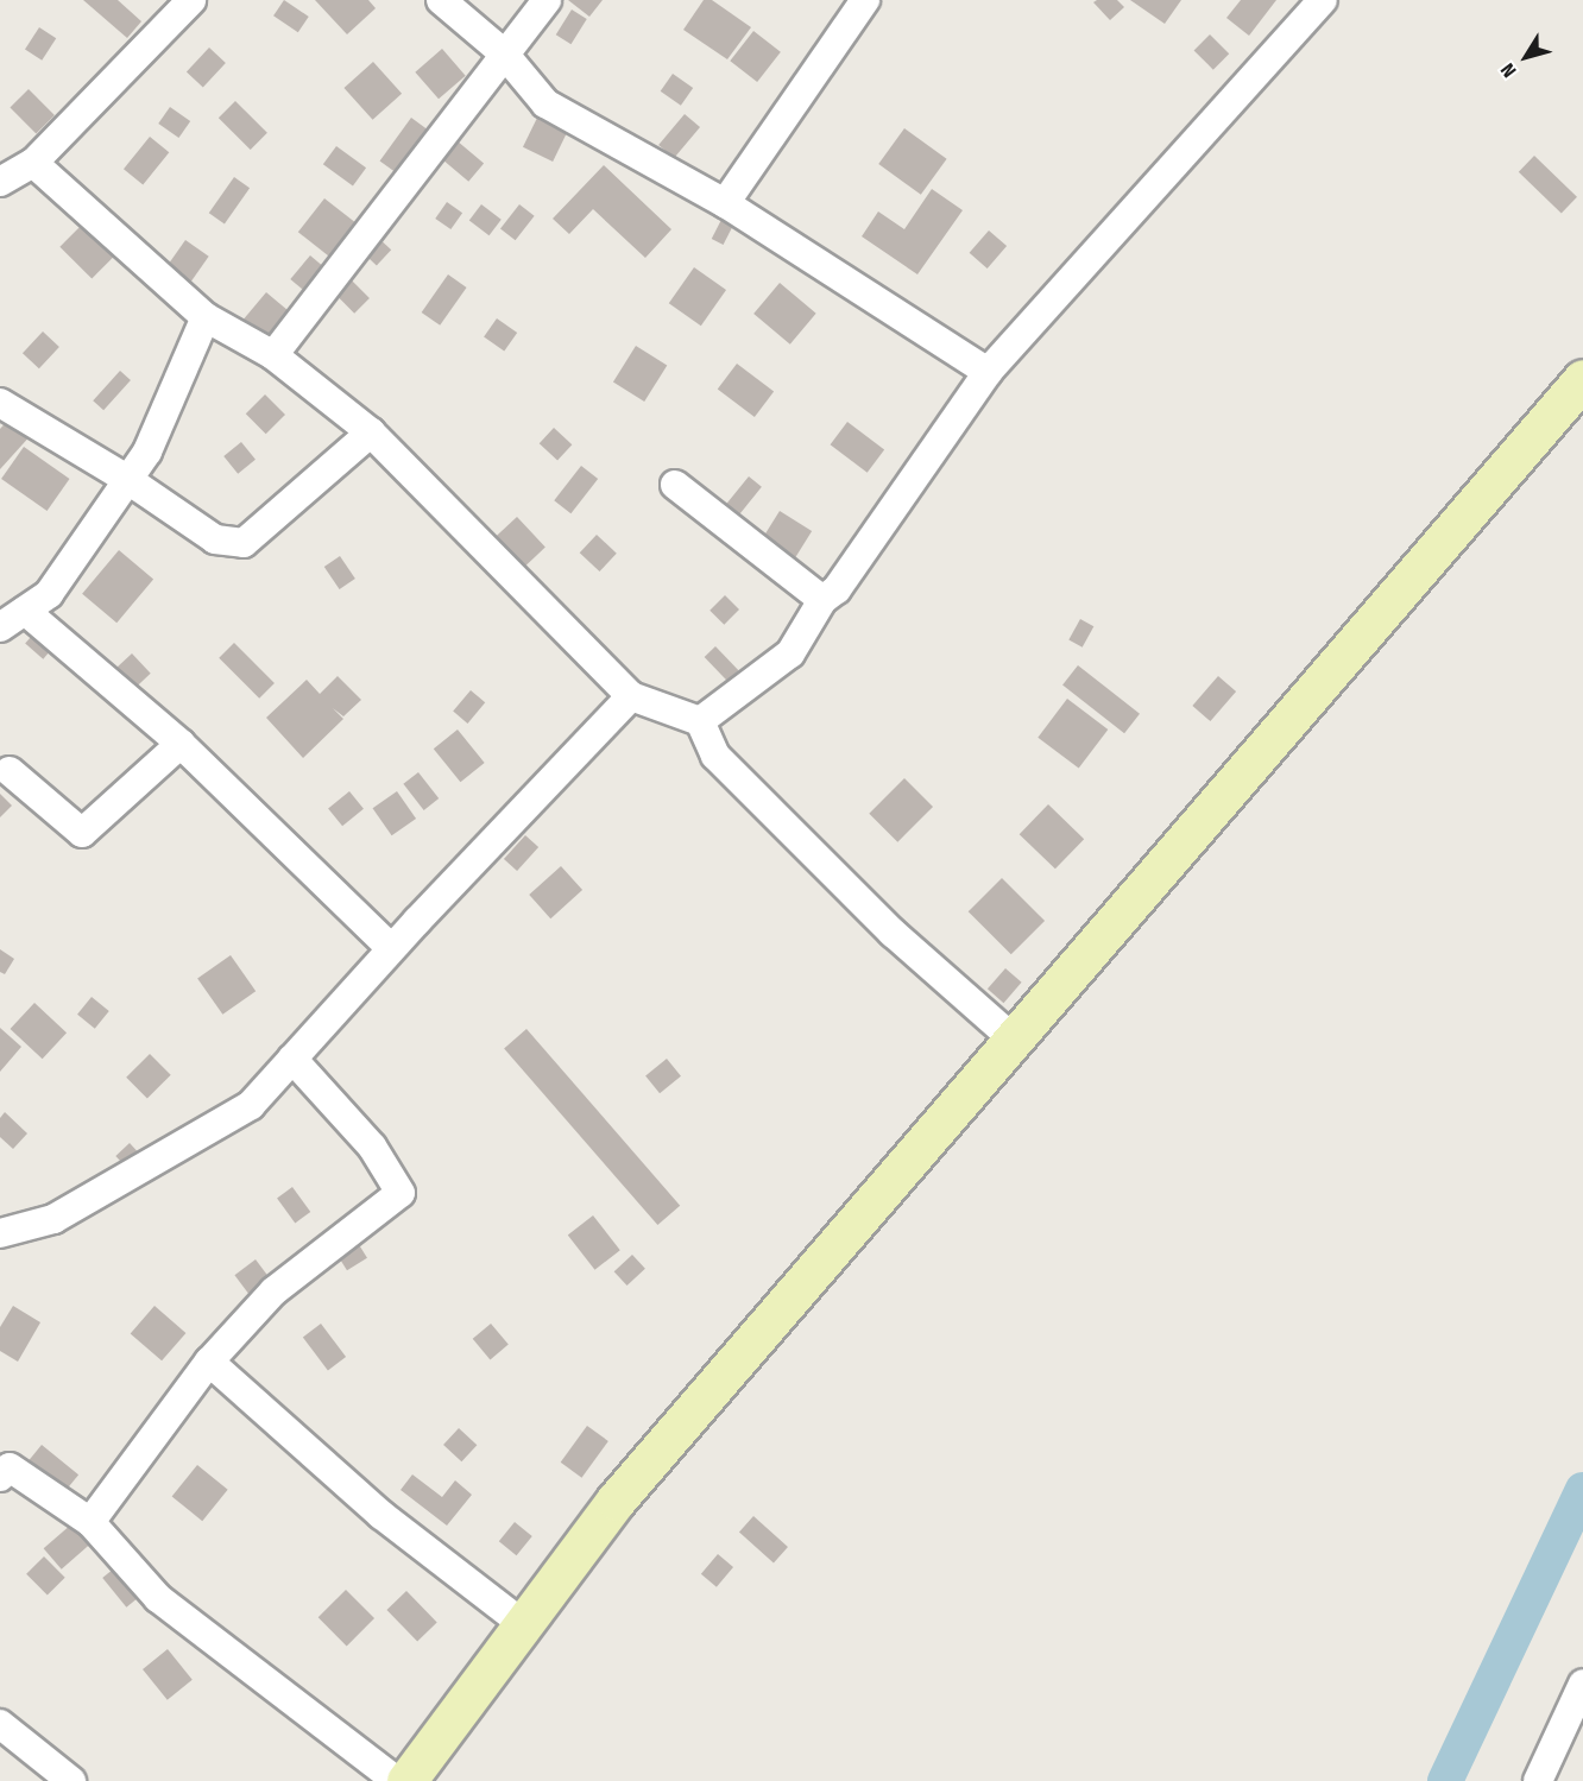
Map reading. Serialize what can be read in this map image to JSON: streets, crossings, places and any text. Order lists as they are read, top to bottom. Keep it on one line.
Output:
{"north":"bottom left"}
